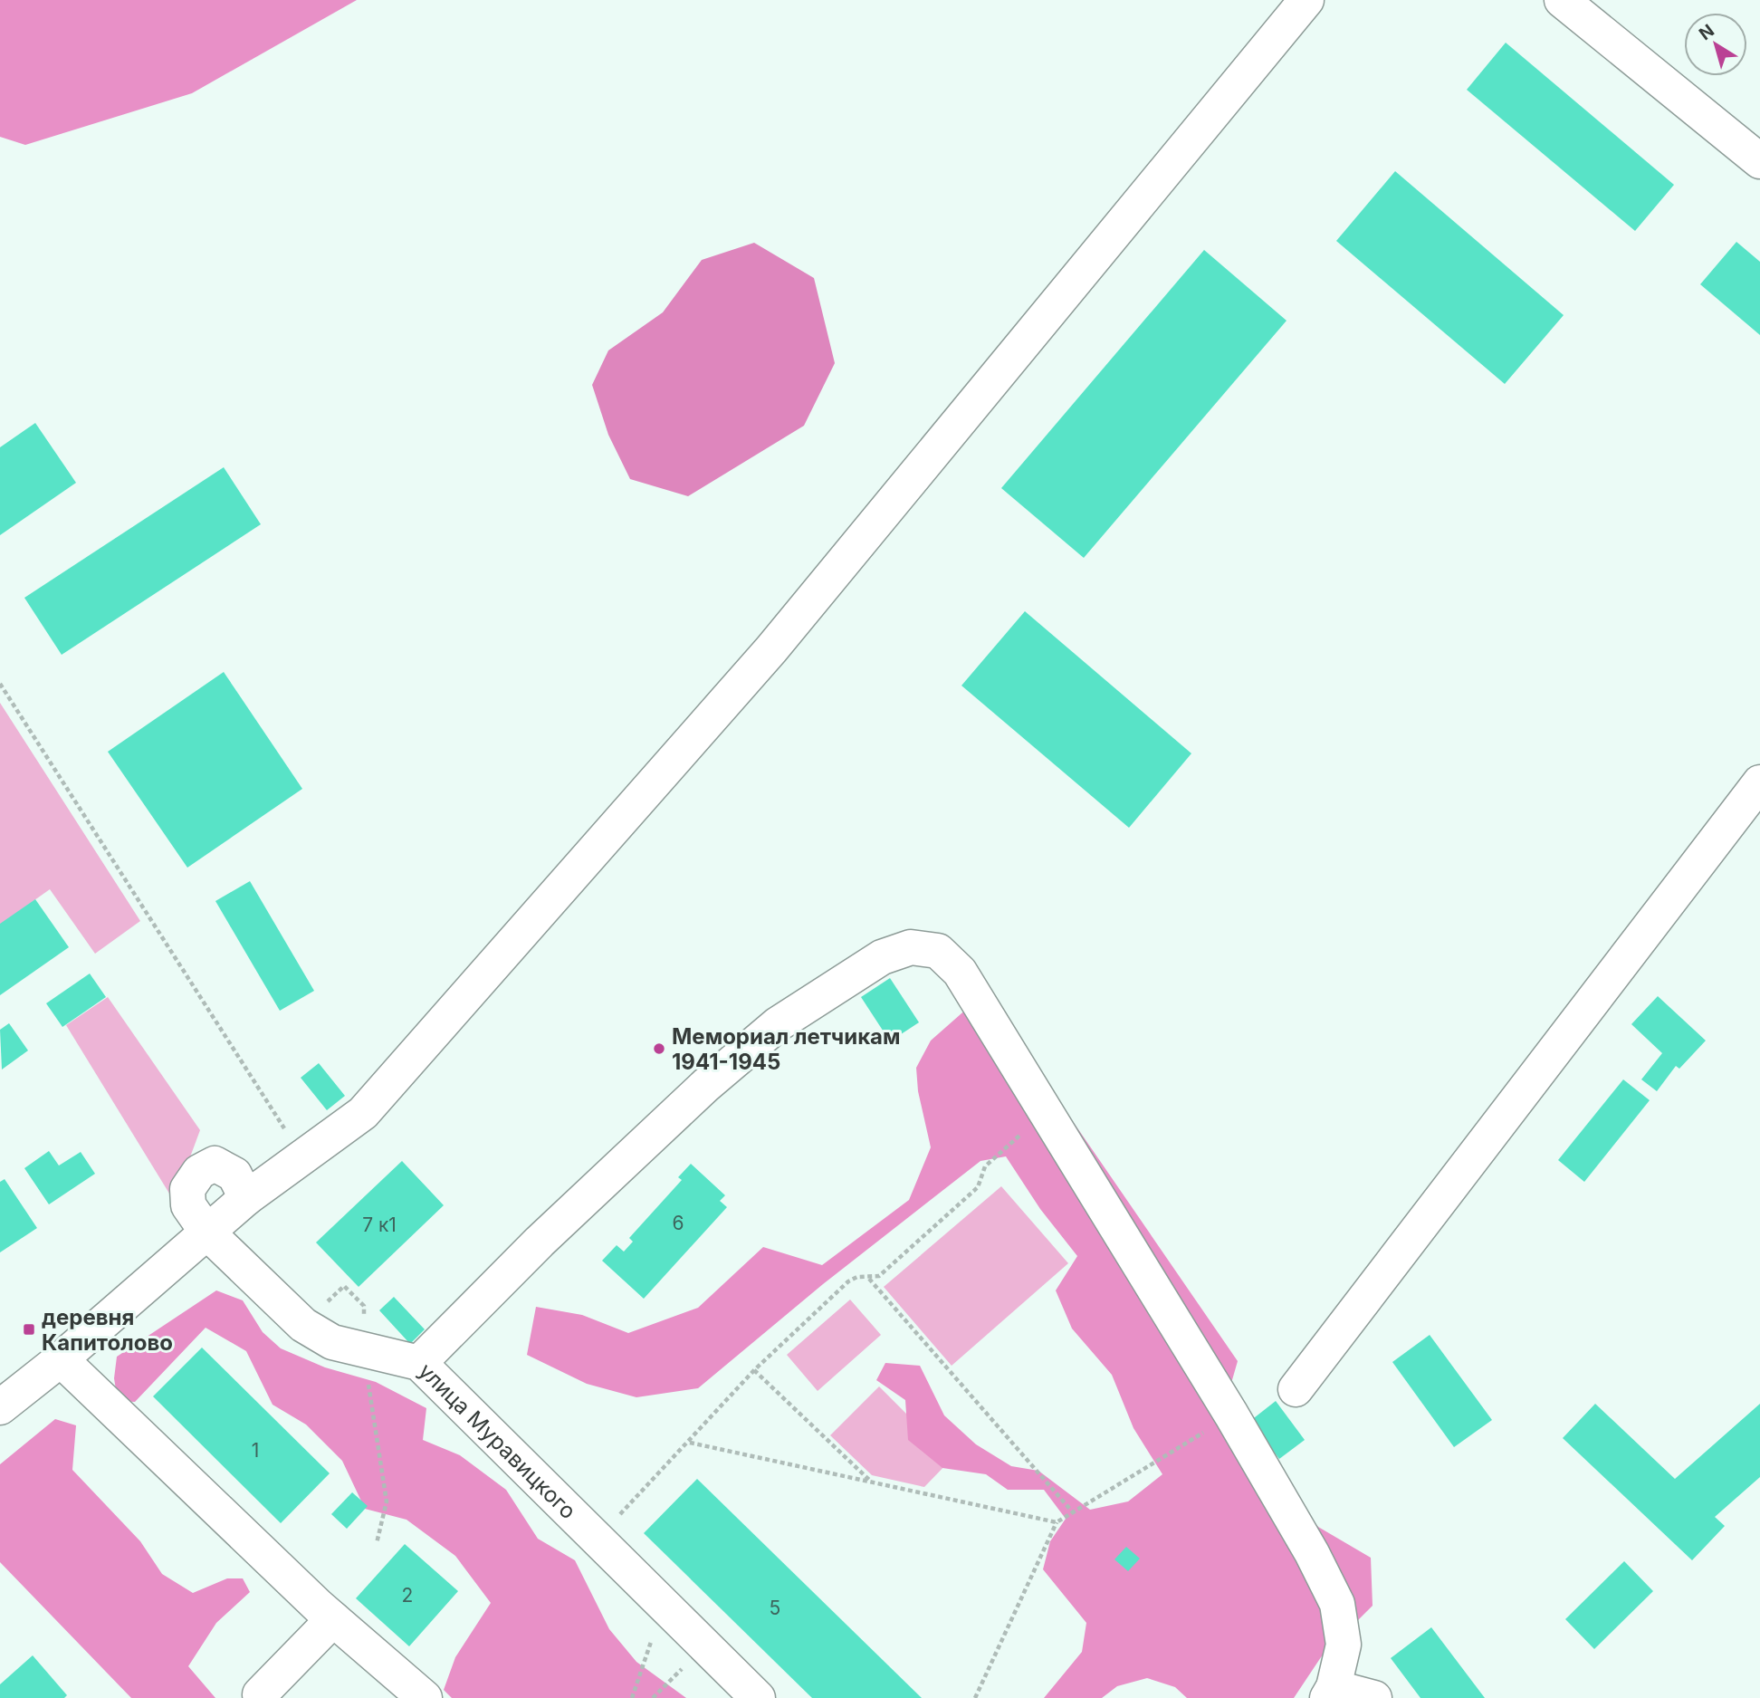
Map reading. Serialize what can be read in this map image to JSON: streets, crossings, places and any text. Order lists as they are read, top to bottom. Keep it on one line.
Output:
{"streets":{"street":["улица Муравицкого"]},"places":{"other":["Мемориал летчикам 1941-1945"],"transit":["деревня Капитолово"]},"house_numbers":["6","7 к1","1","2","5"],"north":"top left"}
